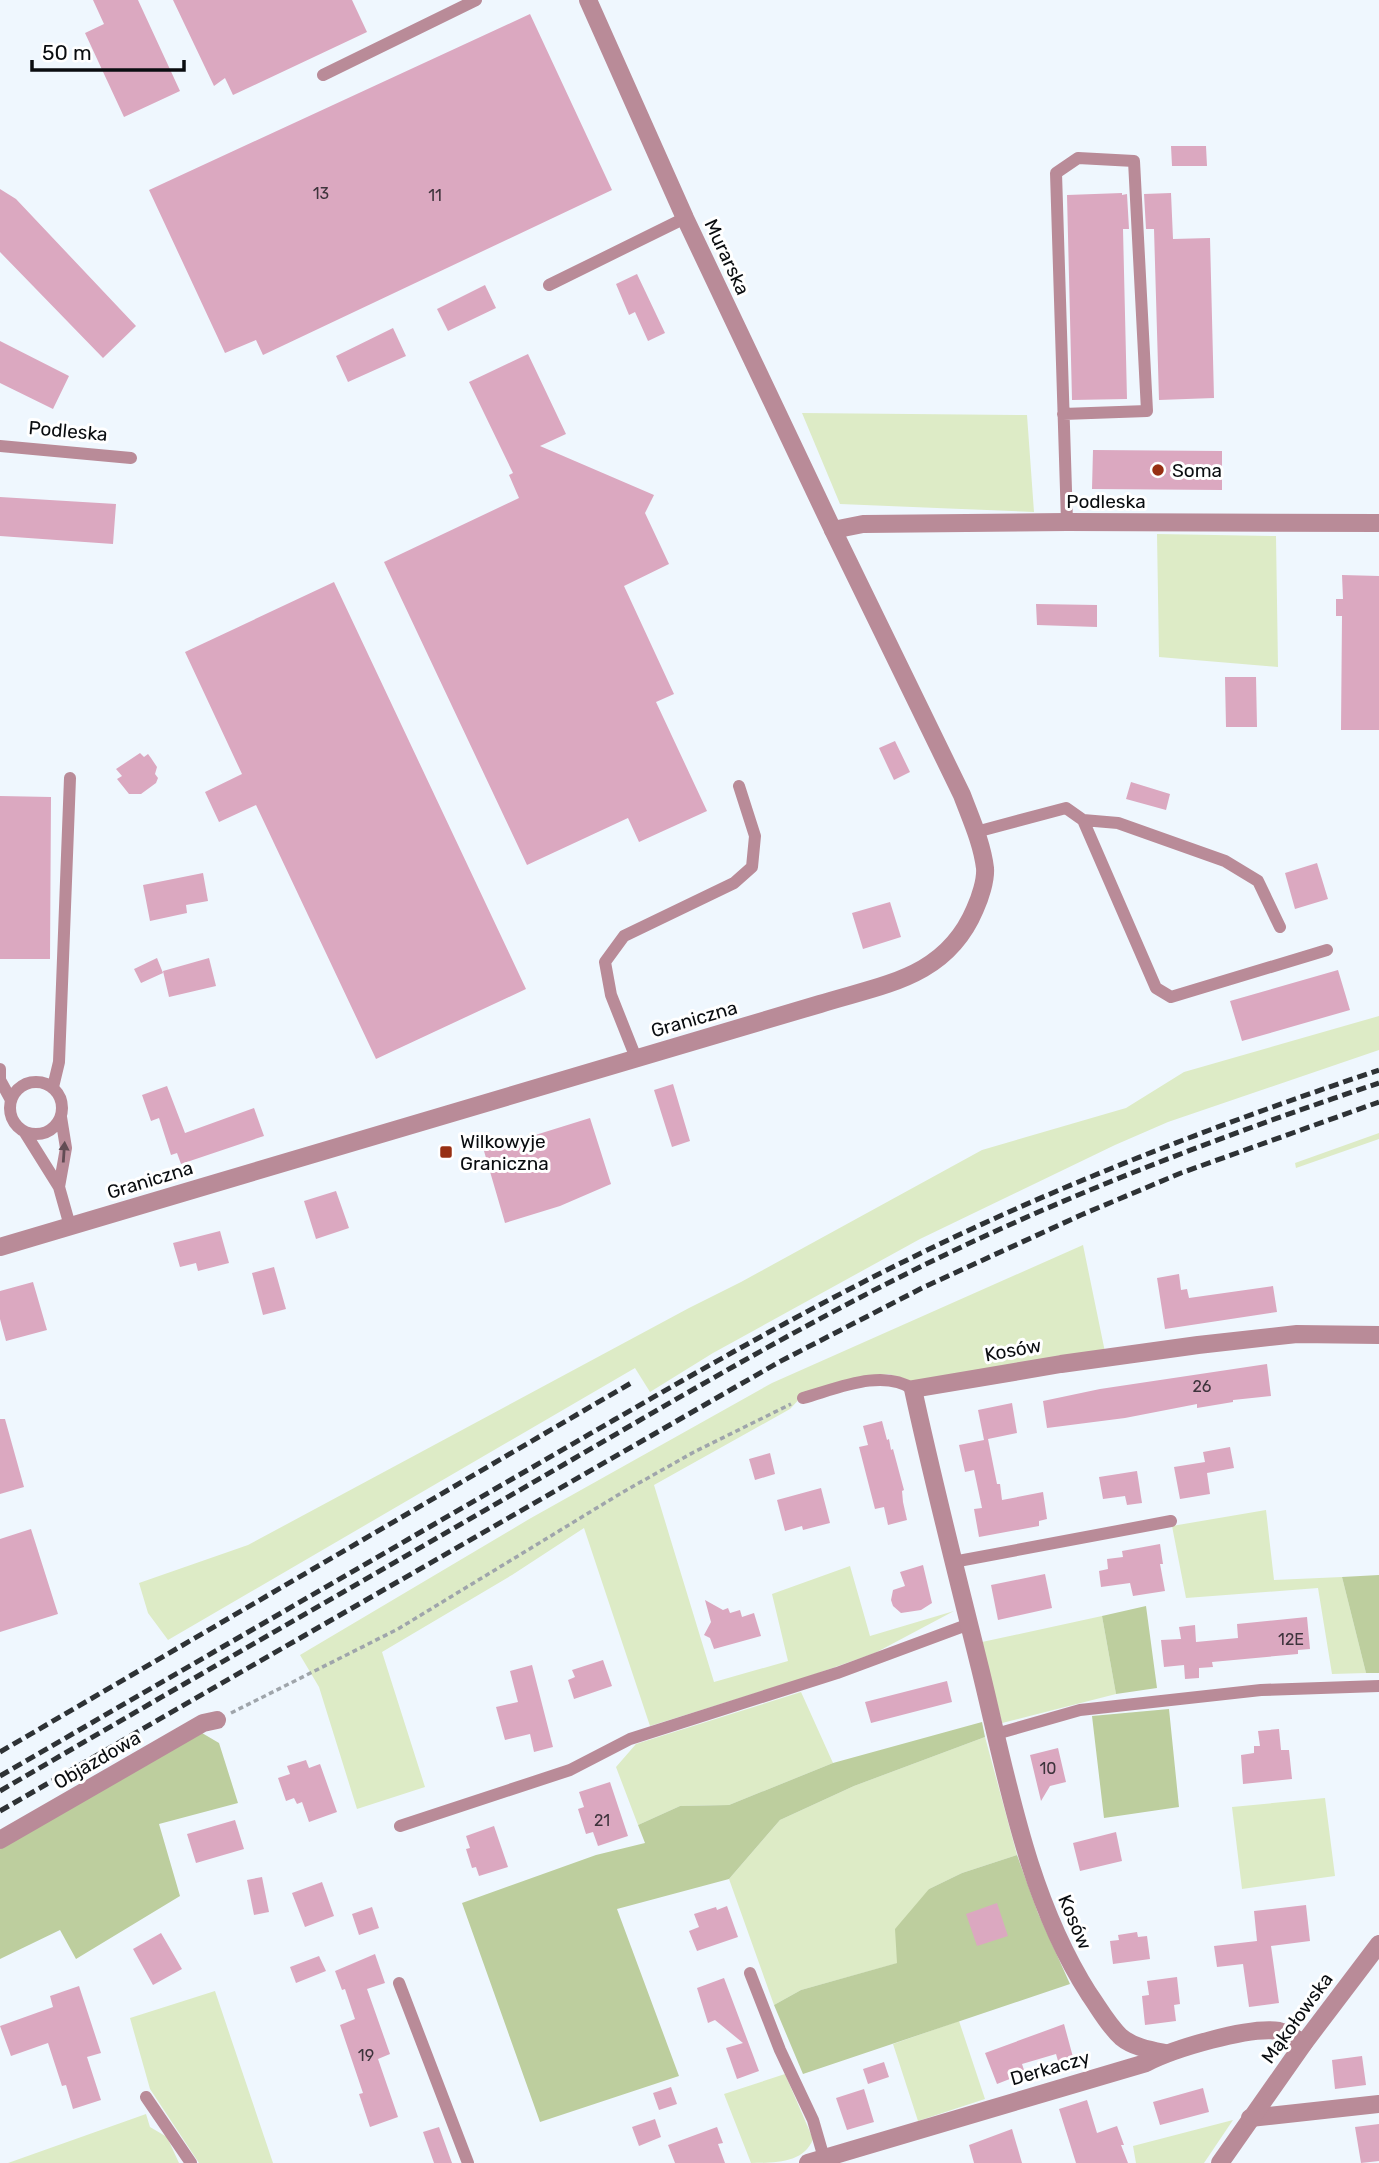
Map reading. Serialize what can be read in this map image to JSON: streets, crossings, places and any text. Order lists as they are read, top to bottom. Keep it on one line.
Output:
{"streets":{"street":["Murarska","Podleska","Graniczna","Kosów","Objazdowa","Mąkołowska","Derkaczy"]},"crossings":[["Murarska","Podleska"],["Murarska","Graniczna"],["Podleska","Graniczna"],["Kosów","Derkaczy"],["Mąkołowska","Derkaczy"]],"places":{"other":["Soma"],"transit":["Wilkowyje Graniczna"]},"house_numbers":["13","11","26","12E","10","21","19"],"scale_bar":"50 m"}
